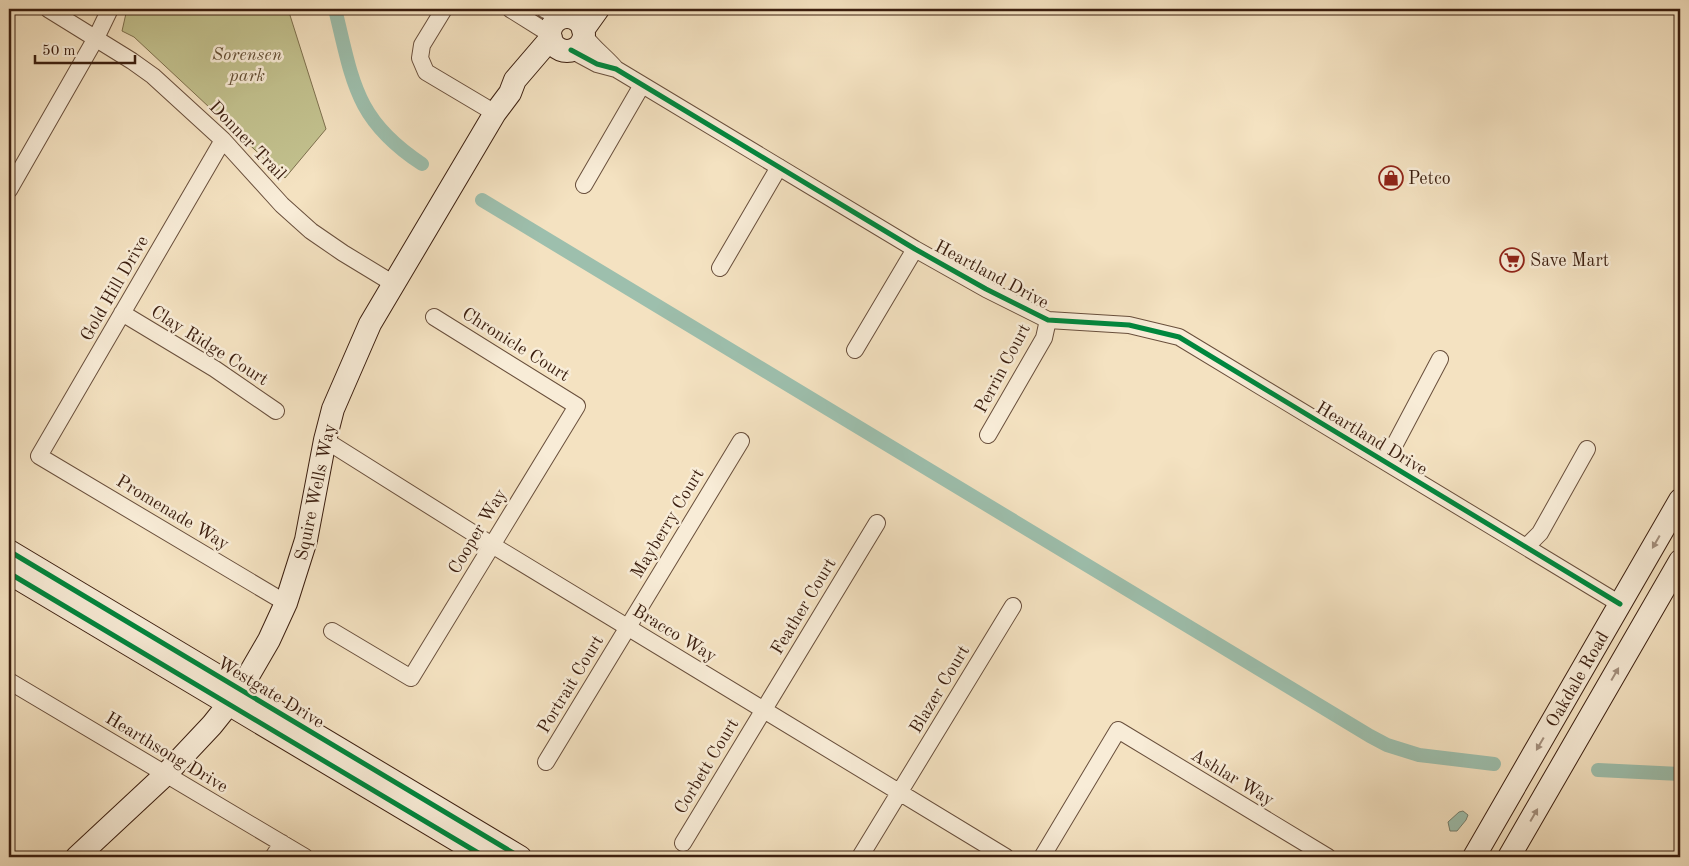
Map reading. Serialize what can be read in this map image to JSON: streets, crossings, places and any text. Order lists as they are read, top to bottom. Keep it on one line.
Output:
{"streets":{"street":["Donner Trail","Heartland Drive","Gold Hill Drive","Chronicle Court","Clay Ridge Court","Perrin Court","Squire Wells Way","Promenade Way","Mayberry Court","Cooper Way","Feather Court","Bracco Way","Oakdale Road","Portrait Court","Blazer Court","Westgate Drive","Hearthsong Drive","Corbett Court","Ashlar Way"]},"crossings":[["Donner Trail","Gold Hill Drive"],["Donner Trail","Squire Wells Way"],["Heartland Drive","Perrin Court"],["Heartland Drive","Squire Wells Way"],["Heartland Drive","Oakdale Road"],["Gold Hill Drive","Clay Ridge Court"],["Gold Hill Drive","Promenade Way"],["Chronicle Court","Cooper Way"],["Squire Wells Way","Promenade Way"],["Squire Wells Way","Bracco Way"],["Squire Wells Way","Westgate Drive"],["Squire Wells Way","Hearthsong Drive"],["Mayberry Court","Bracco Way"],["Mayberry Court","Portrait Court"],["Cooper Way","Bracco Way"],["Feather Court","Bracco Way"],["Feather Court","Corbett Court"],["Bracco Way","Portrait Court"],["Bracco Way","Blazer Court"],["Bracco Way","Corbett Court"]],"parks":["Sorensen park"],"places":{"shop":["Petco"],"supermarket":["Save Mart"]},"scale_bar":"50 m"}
